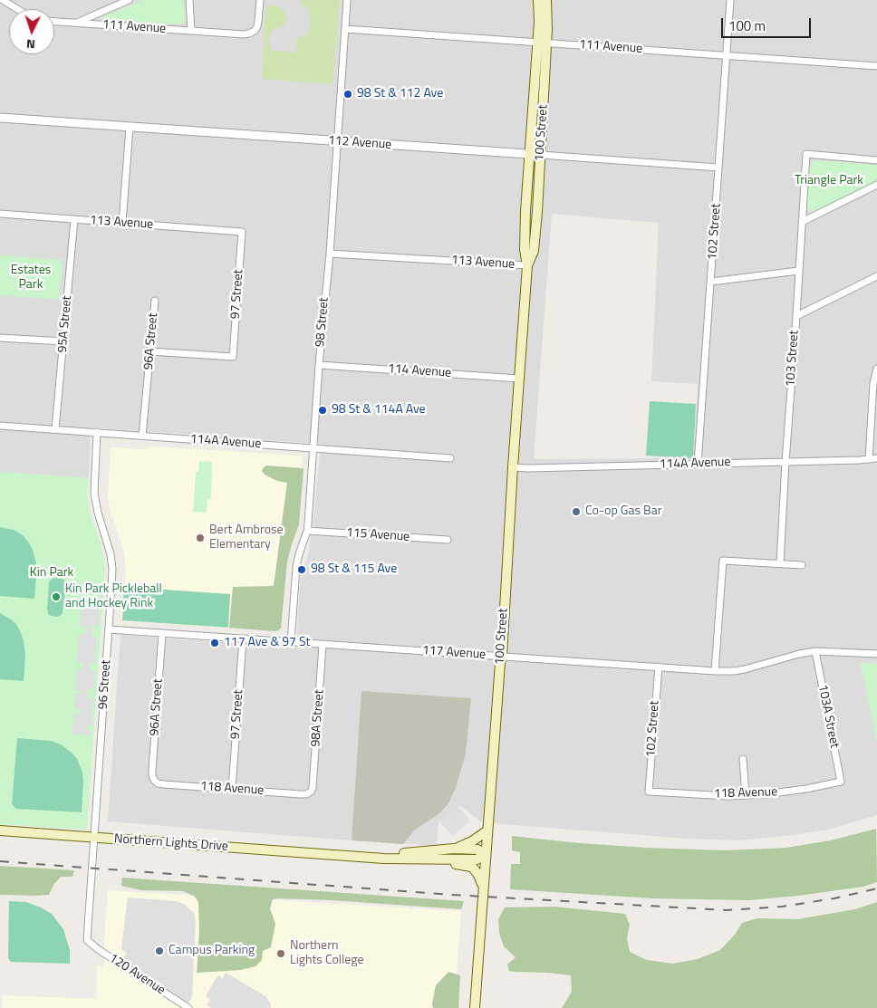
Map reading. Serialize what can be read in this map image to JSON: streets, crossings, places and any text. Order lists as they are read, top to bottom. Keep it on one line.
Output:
{"streets":{"main road":["100 Street","Northern Lights Drive"],"street":["111 Avenue","112 Avenue","113 Avenue","102 Street","97 Street","98 Street","95A Street","96A Street","103 Street","114 Avenue","114A Avenue","115 Avenue","117 Avenue","96 Street","103A Street","98A Street","118 Avenue","120 Avenue"]},"crossings":[["111 Avenue","100 Street"],["111 Avenue","102 Street"],["111 Avenue","98 Street"],["100 Street","112 Avenue"],["100 Street","113 Avenue"],["100 Street","114 Avenue"],["100 Street","114A Avenue"],["100 Street","117 Avenue"],["100 Street","Northern Lights Drive"],["112 Avenue","102 Street"],["112 Avenue","98 Street"],["113 Avenue","97 Street"],["113 Avenue","98 Street"],["113 Avenue","95A Street"],["102 Street","114A Avenue"],["102 Street","117 Avenue"],["102 Street","118 Avenue"],["97 Street","96A Street"],["97 Street","117 Avenue"],["97 Street","118 Avenue"],["98 Street","114 Avenue"],["98 Street","114A Avenue"],["98 Street","115 Avenue"],["98 Street","117 Avenue"],["95A Street","114A Avenue"],["96A Street","114A Avenue"],["96A Street","117 Avenue"],["96A Street","118 Avenue"],["103 Street","114A Avenue"],["114A Avenue","96 Street"],["117 Avenue","96 Street"],["117 Avenue","103A Street"],["117 Avenue","98A Street"],["96 Street","Northern Lights Drive"],["96 Street","120 Avenue"],["103A Street","118 Avenue"],["98A Street","118 Avenue"]],"parks":["Triangle Park","Estates Park","Kin Park"],"places":["98 St & 112 Ave","98 St & 114A Ave","Co-op Gas Bar","Bert Ambrose Elementary","98 St & 115 Ave","Kin Park Pickleball and Hockey Rink","117 Ave & 97 St","Campus Parking","Northern Lights College"],"scale_bar":"100 m","north":"bottom"}
